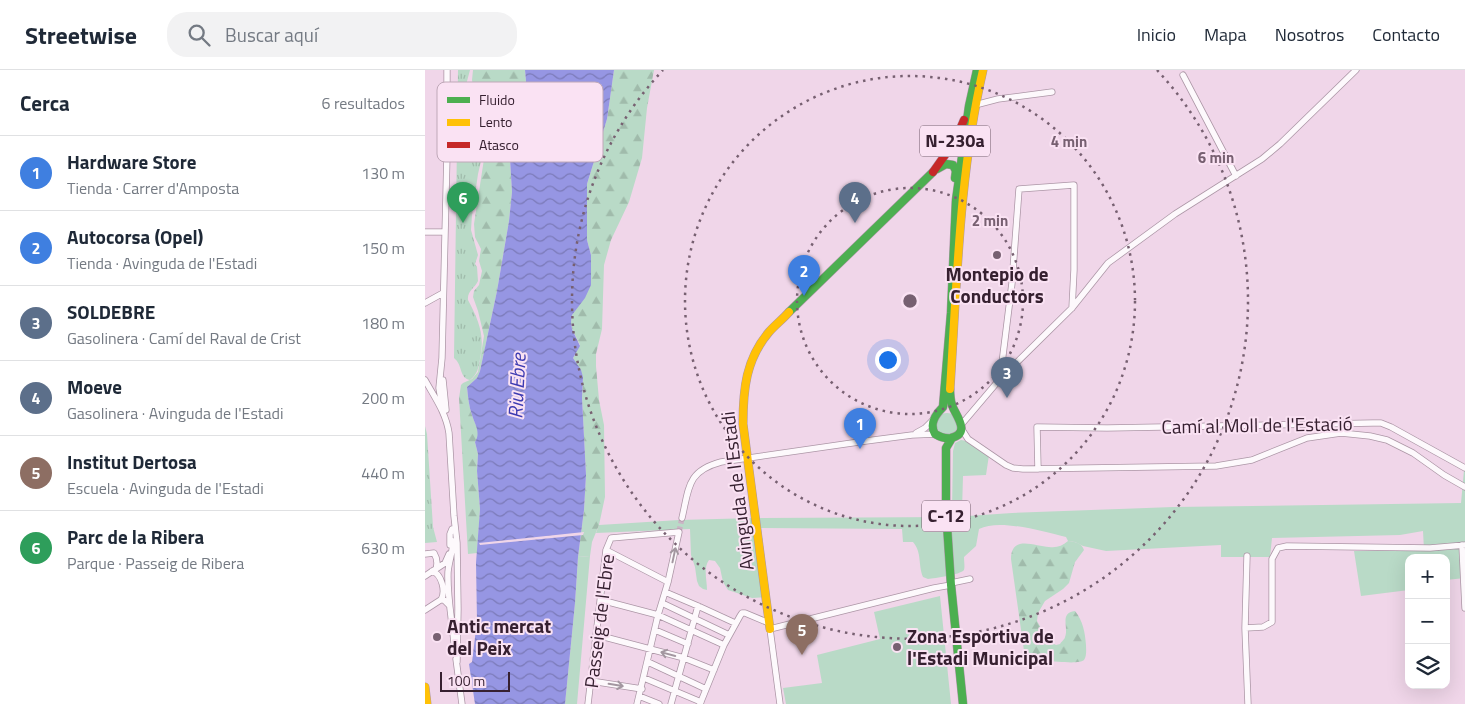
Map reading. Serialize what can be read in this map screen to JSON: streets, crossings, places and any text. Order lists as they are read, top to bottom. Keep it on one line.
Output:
{"streets":{"main road":["N-230a","Avinguda de l'Estadi","C-12"],"street":["Camí al Moll de l'Estació","Passeig de l'Ebre"]},"crossings":[["N-230a","Avinguda de l'Estadi"]],"water":["Riu Ebre"],"places":["Montepio de Conductors","Antic mercat del Peix","Zona Esportiva de l'Estadi Municipal"],"legend":["Fluido","Lento","Atasco"],"scale_bar":"100 m","page":{"header":"Streetwise","search":"Buscar aquí","nav":["Inicio","Mapa","Nosotros","Contacto"],"heading":["Cerca","6 resultados"],"list":[{"mark":"1","name":"Hardware Store","note":"Tienda · Carrer d'Amposta","value":"130 m"},{"mark":"2","name":"Autocorsa (Opel)","note":"Tienda · Avinguda de l'Estadi","value":"150 m"},{"mark":"3","name":"SOLDEBRE","note":"Gasolinera · Camí del Raval de Crist","value":"180 m"},{"mark":"4","name":"Moeve","note":"Gasolinera · Avinguda de l'Estadi","value":"200 m"},{"mark":"5","name":"Institut Dertosa","note":"Escuela · Avinguda de l'Estadi","value":"440 m"},{"mark":"6","name":"Parc de la Ribera","note":"Parque · Passeig de Ribera","value":"630 m"}],"pins":["4","6","2","3","1","5"],"map_buttons":["+","−"],"scale":"100 m"},"rings":["4 min","6 min","2 min"]}
